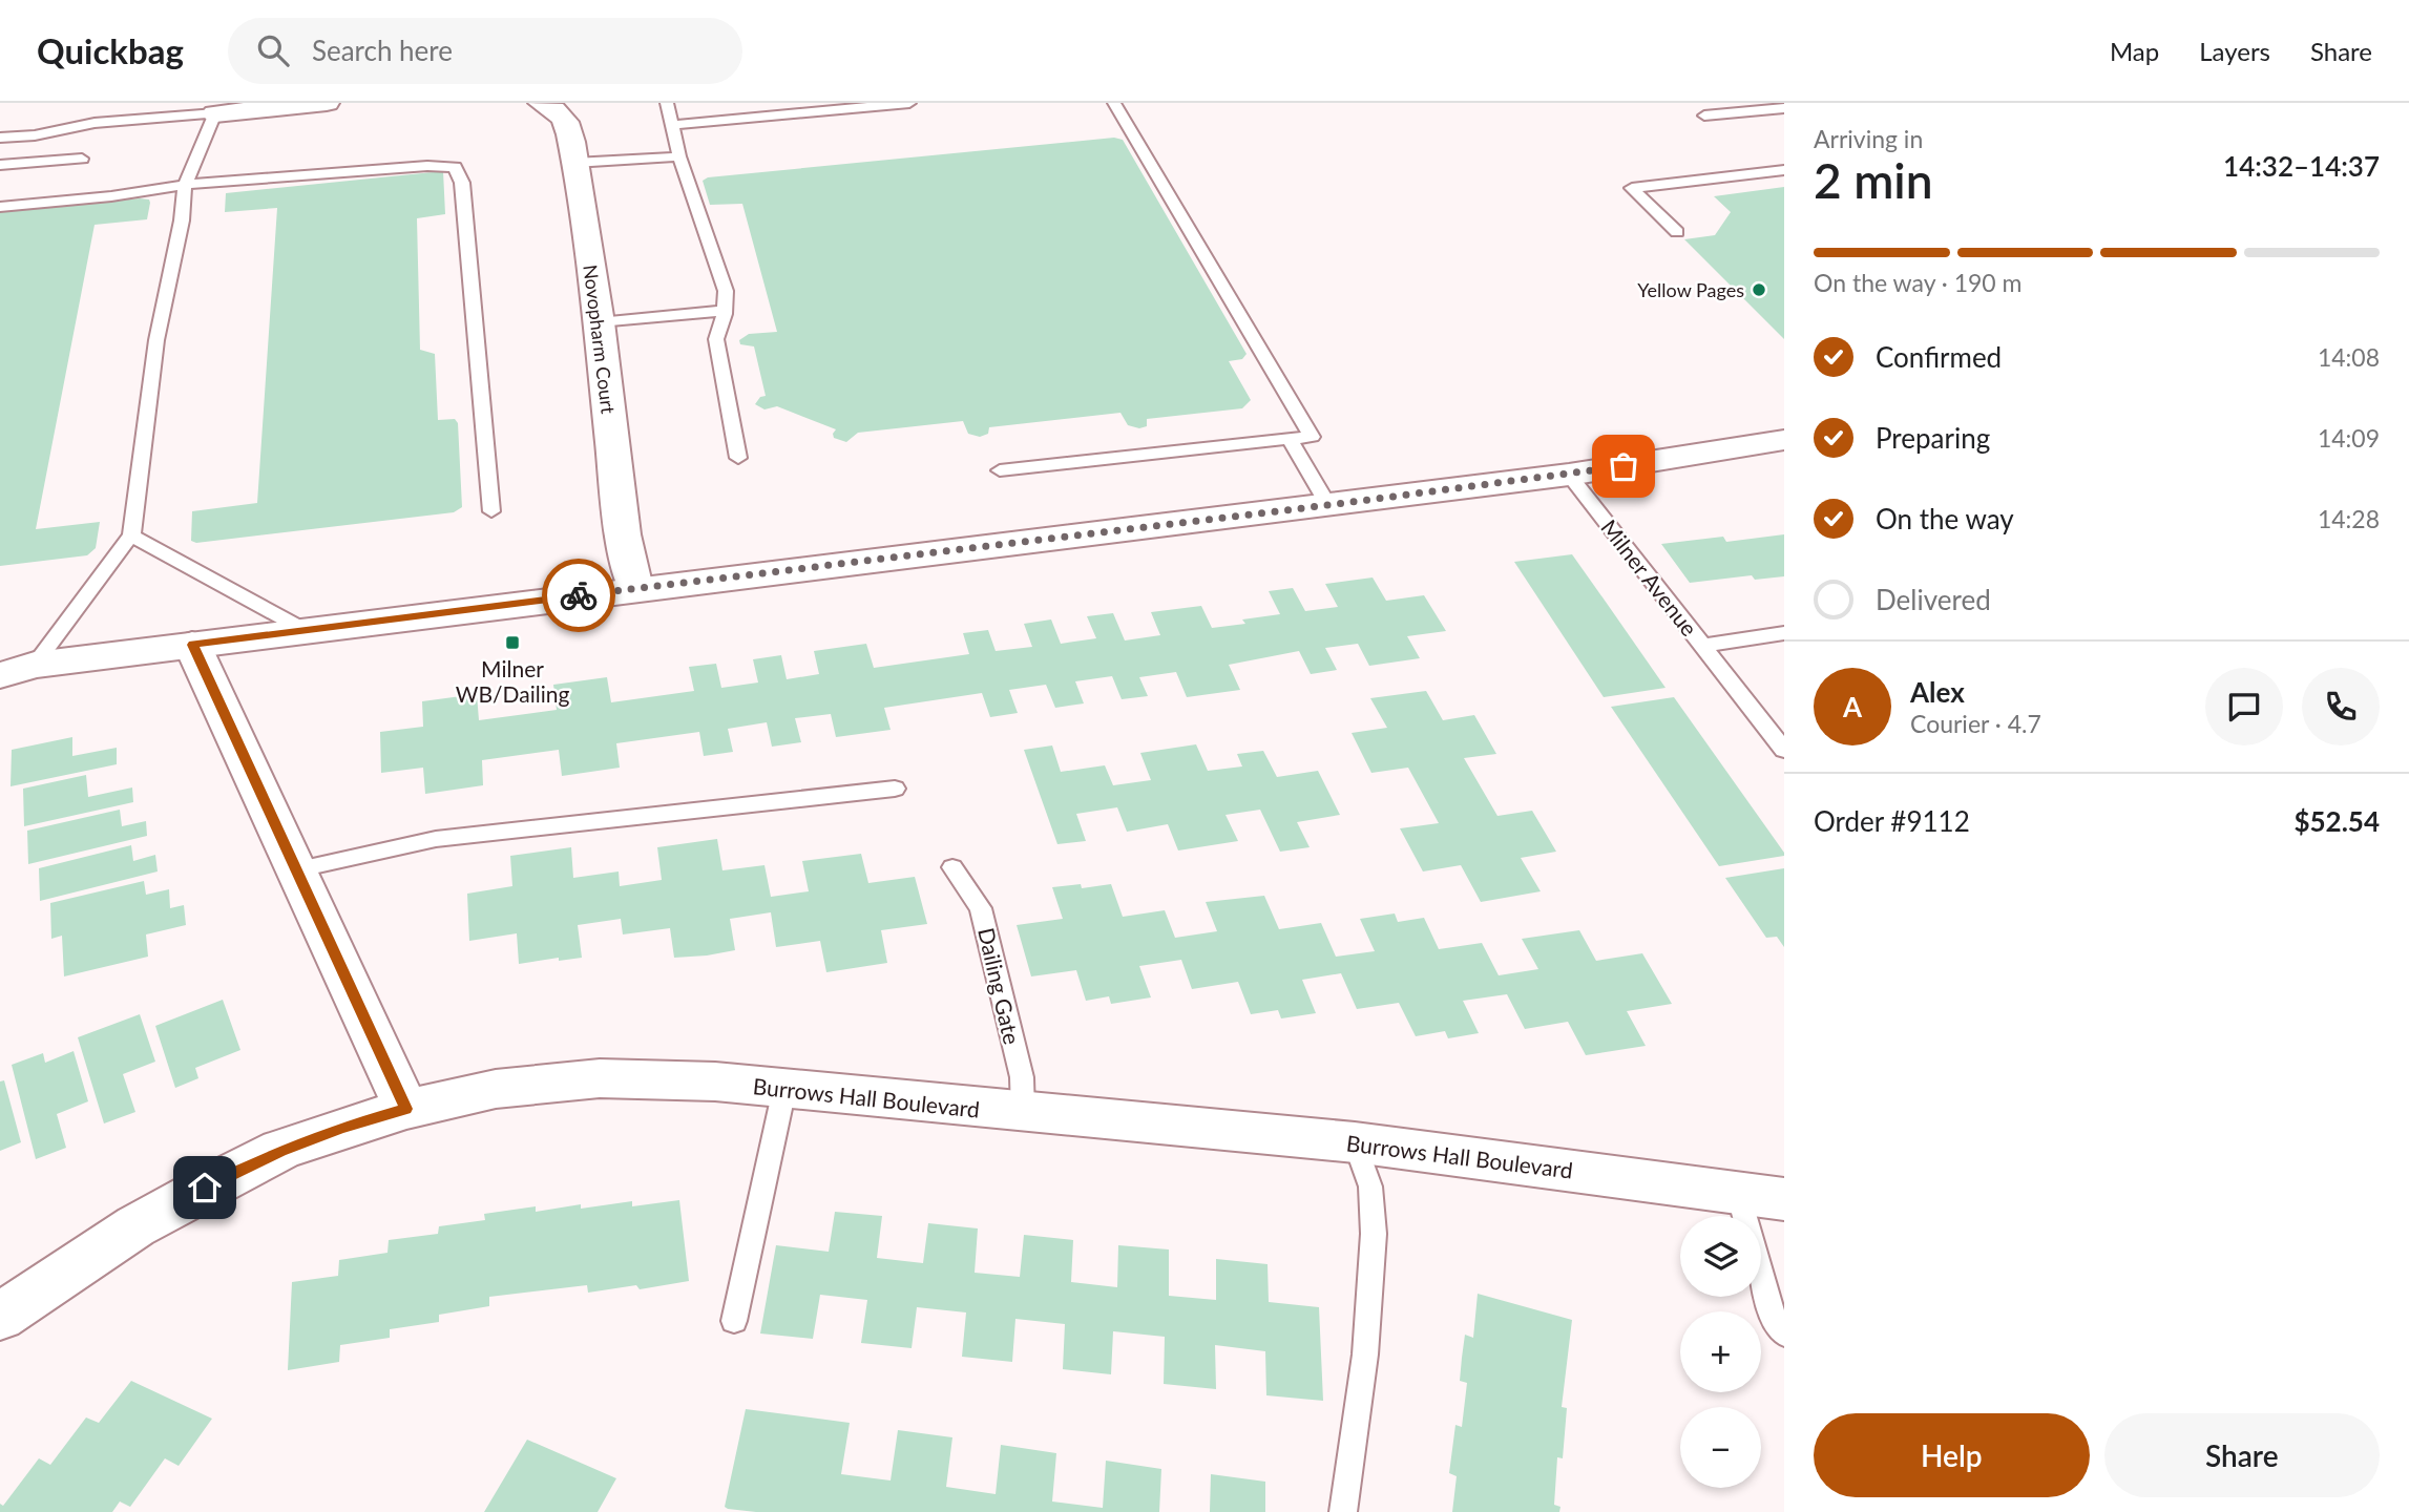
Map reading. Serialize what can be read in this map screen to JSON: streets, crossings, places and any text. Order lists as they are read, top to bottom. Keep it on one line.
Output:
{"streets":{"street":["Novopharm Court","Burrows Hall Boulevard"],"lane":["Milner Avenue","Dailing Gate"]},"crossings":[["Dailing Gate","Burrows Hall Boulevard"]],"places":{"other":["Yellow Pages"],"transit":["Milner WB/Dailing"]},"page":{"header":"Quickbag","search":"Search here","nav":["Map","Layers","Share"],"heading":["2 min","Arriving in","14:32–14:37"],"panel":["Alex","Courier · 4.7","Order #9112","$52.54"],"bar":"On the way · 190 m","list":[["Confirmed","14:08"],["Preparing","14:09"],["On the way","14:28"],"Delivered"],"round":"A","map_buttons":["+","−"],"buttons":["Help","Share"]}}
